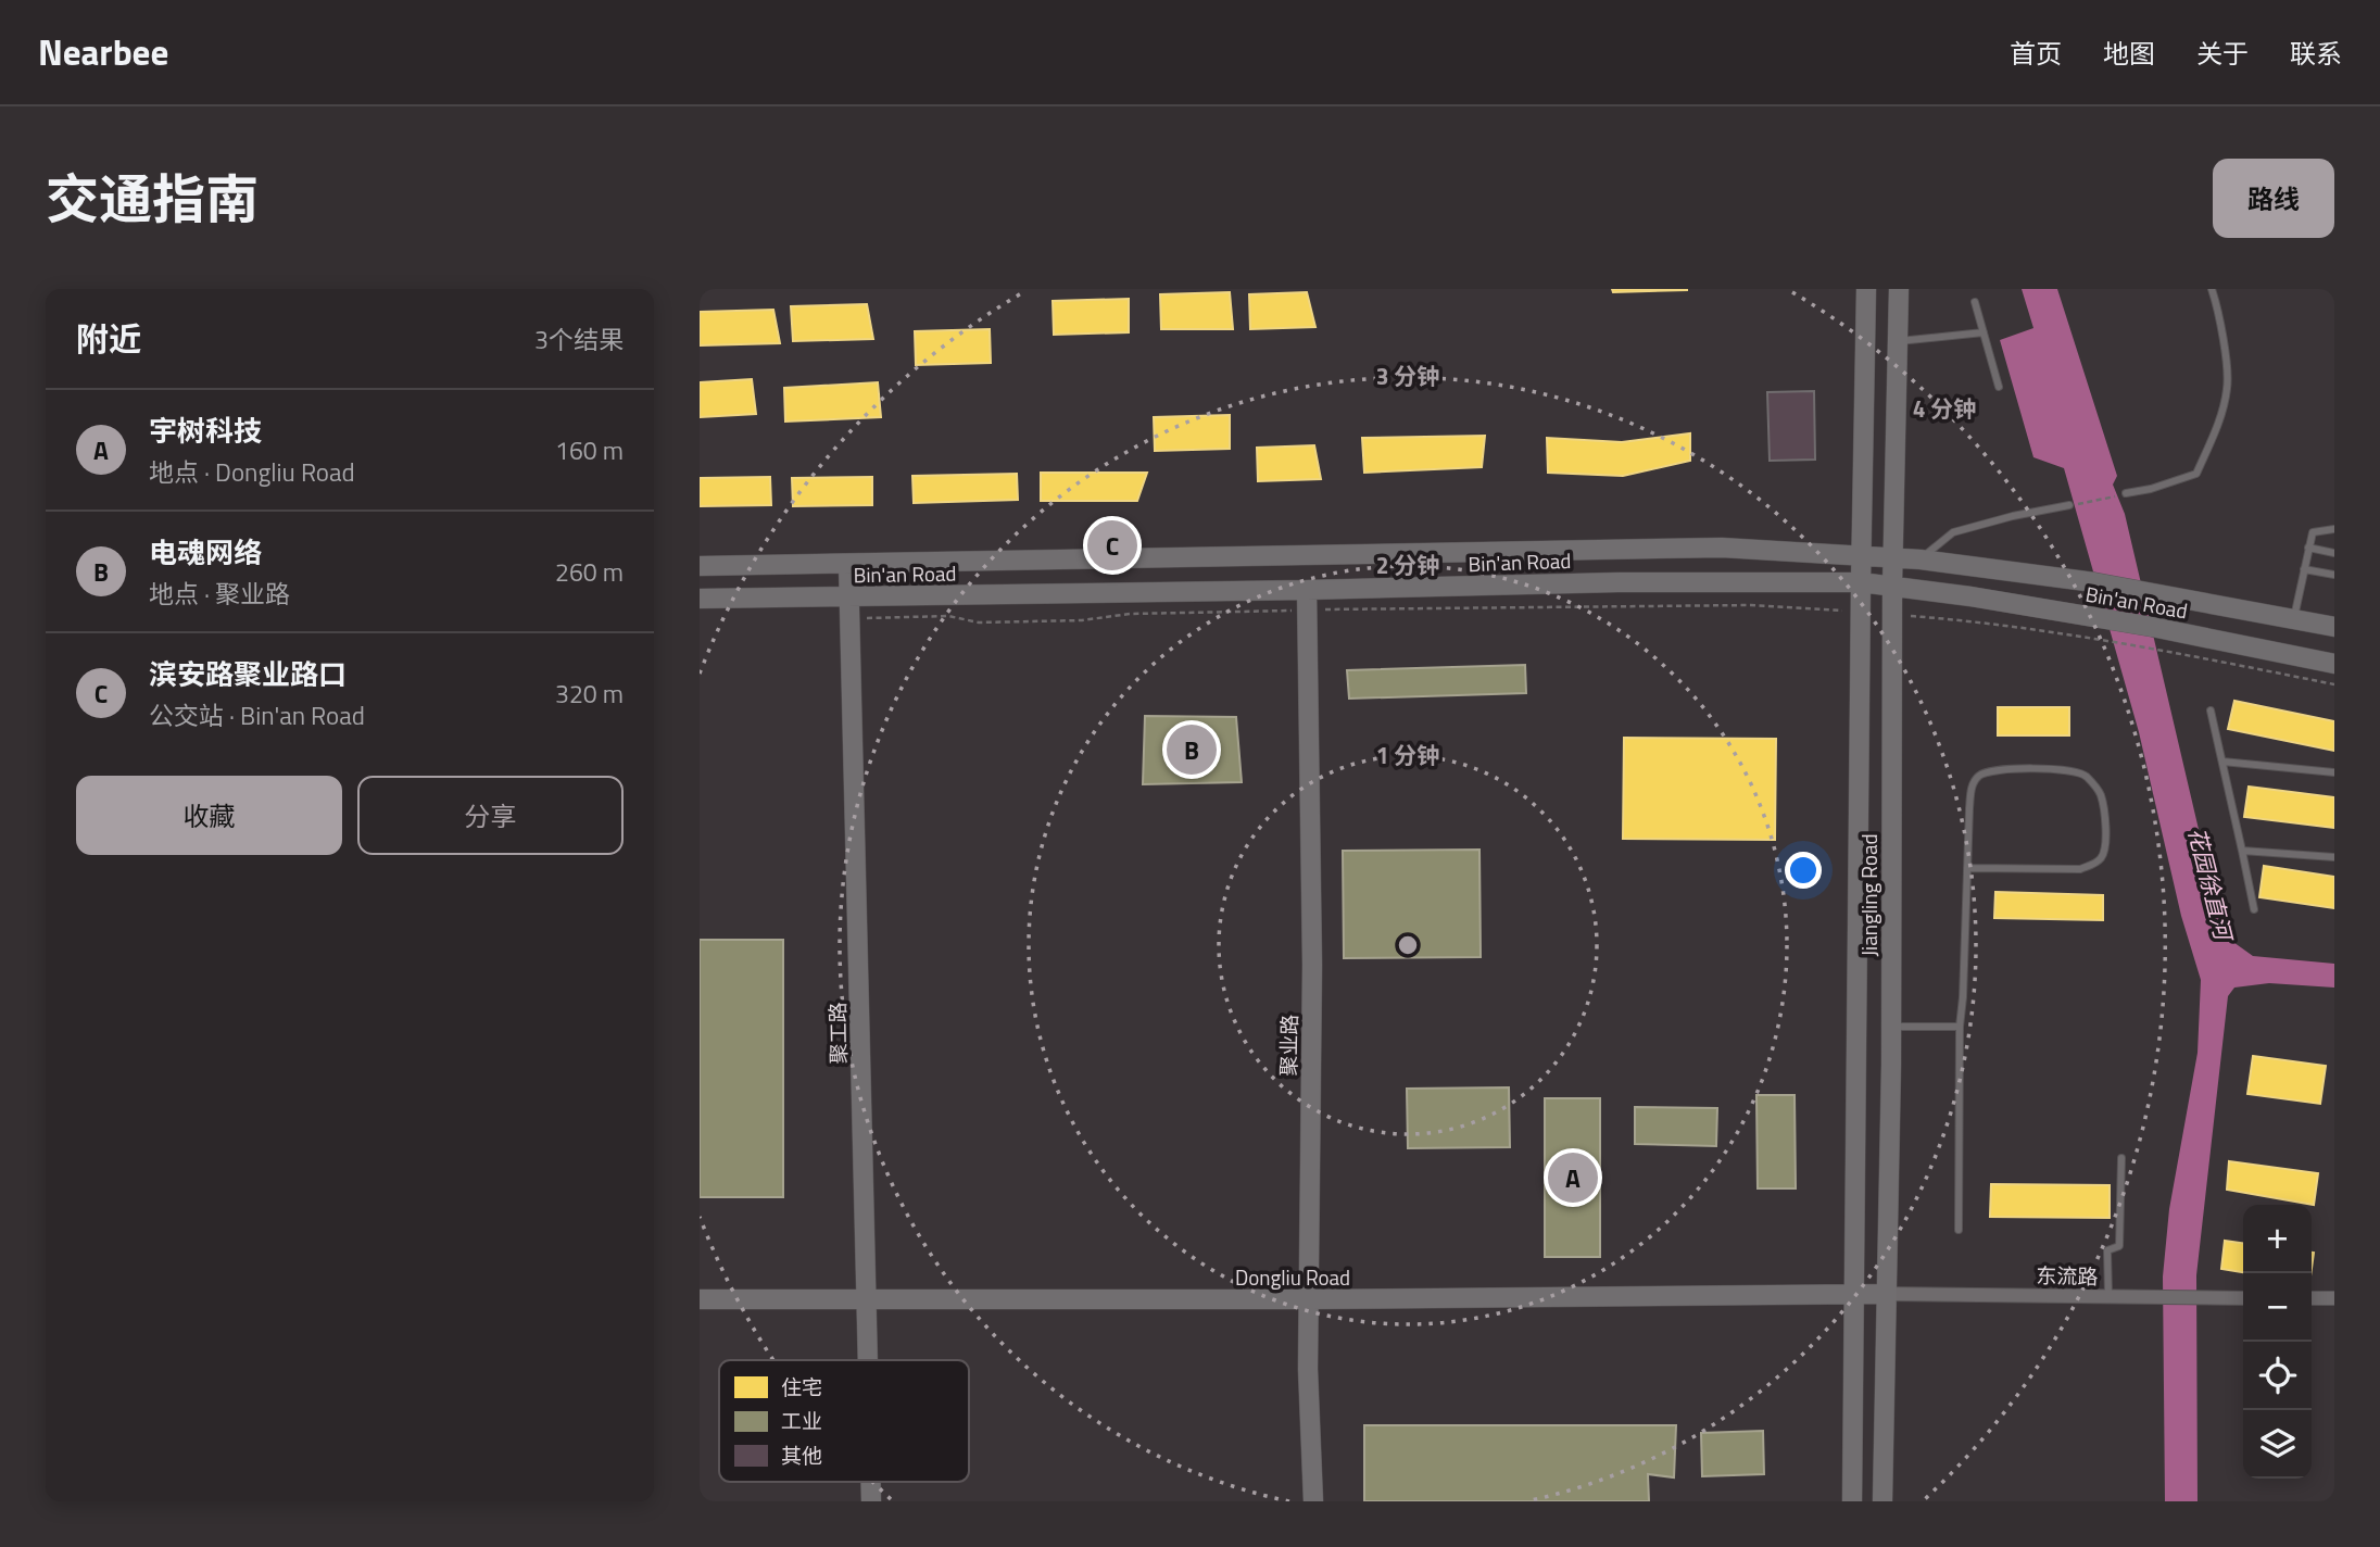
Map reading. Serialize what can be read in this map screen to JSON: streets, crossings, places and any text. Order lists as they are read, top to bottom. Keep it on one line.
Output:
{"streets":{"main road":["Bin'an Road","Jiangling Road","聚工路","聚业路","Dongliu Road"],"street":["东流路"]},"crossings":[["Bin'an Road","Jiangling Road"],["Bin'an Road","聚工路"],["Bin'an Road","聚业路"],["Jiangling Road","东流路"],["Jiangling Road","Dongliu Road"],["聚工路","Dongliu Road"],["聚业路","Dongliu Road"],["东流路","Dongliu Road"]],"water":["花园徐直河"],"legend":["住宅","工业","其他"],"page":{"header":"Nearbee","nav":["首页","地图","关于","联系"],"title":"交通指南","buttons":["路线",["收藏","分享"]],"heading":["附近","3个结果"],"list":[{"mark":"A","name":"宇树科技","note":"地点 · Dongliu Road","value":"160 m"},{"mark":"B","name":"电魂网络","note":"地点 · 聚业路","value":"260 m"},{"mark":"C","name":"滨安路聚业路口","note":"公交站 · Bin'an Road","value":"320 m"}],"pins":["C","B","A"],"map_buttons":["+","−"]},"rings":["3 分钟","4 分钟","2 分钟","1 分钟"]}
